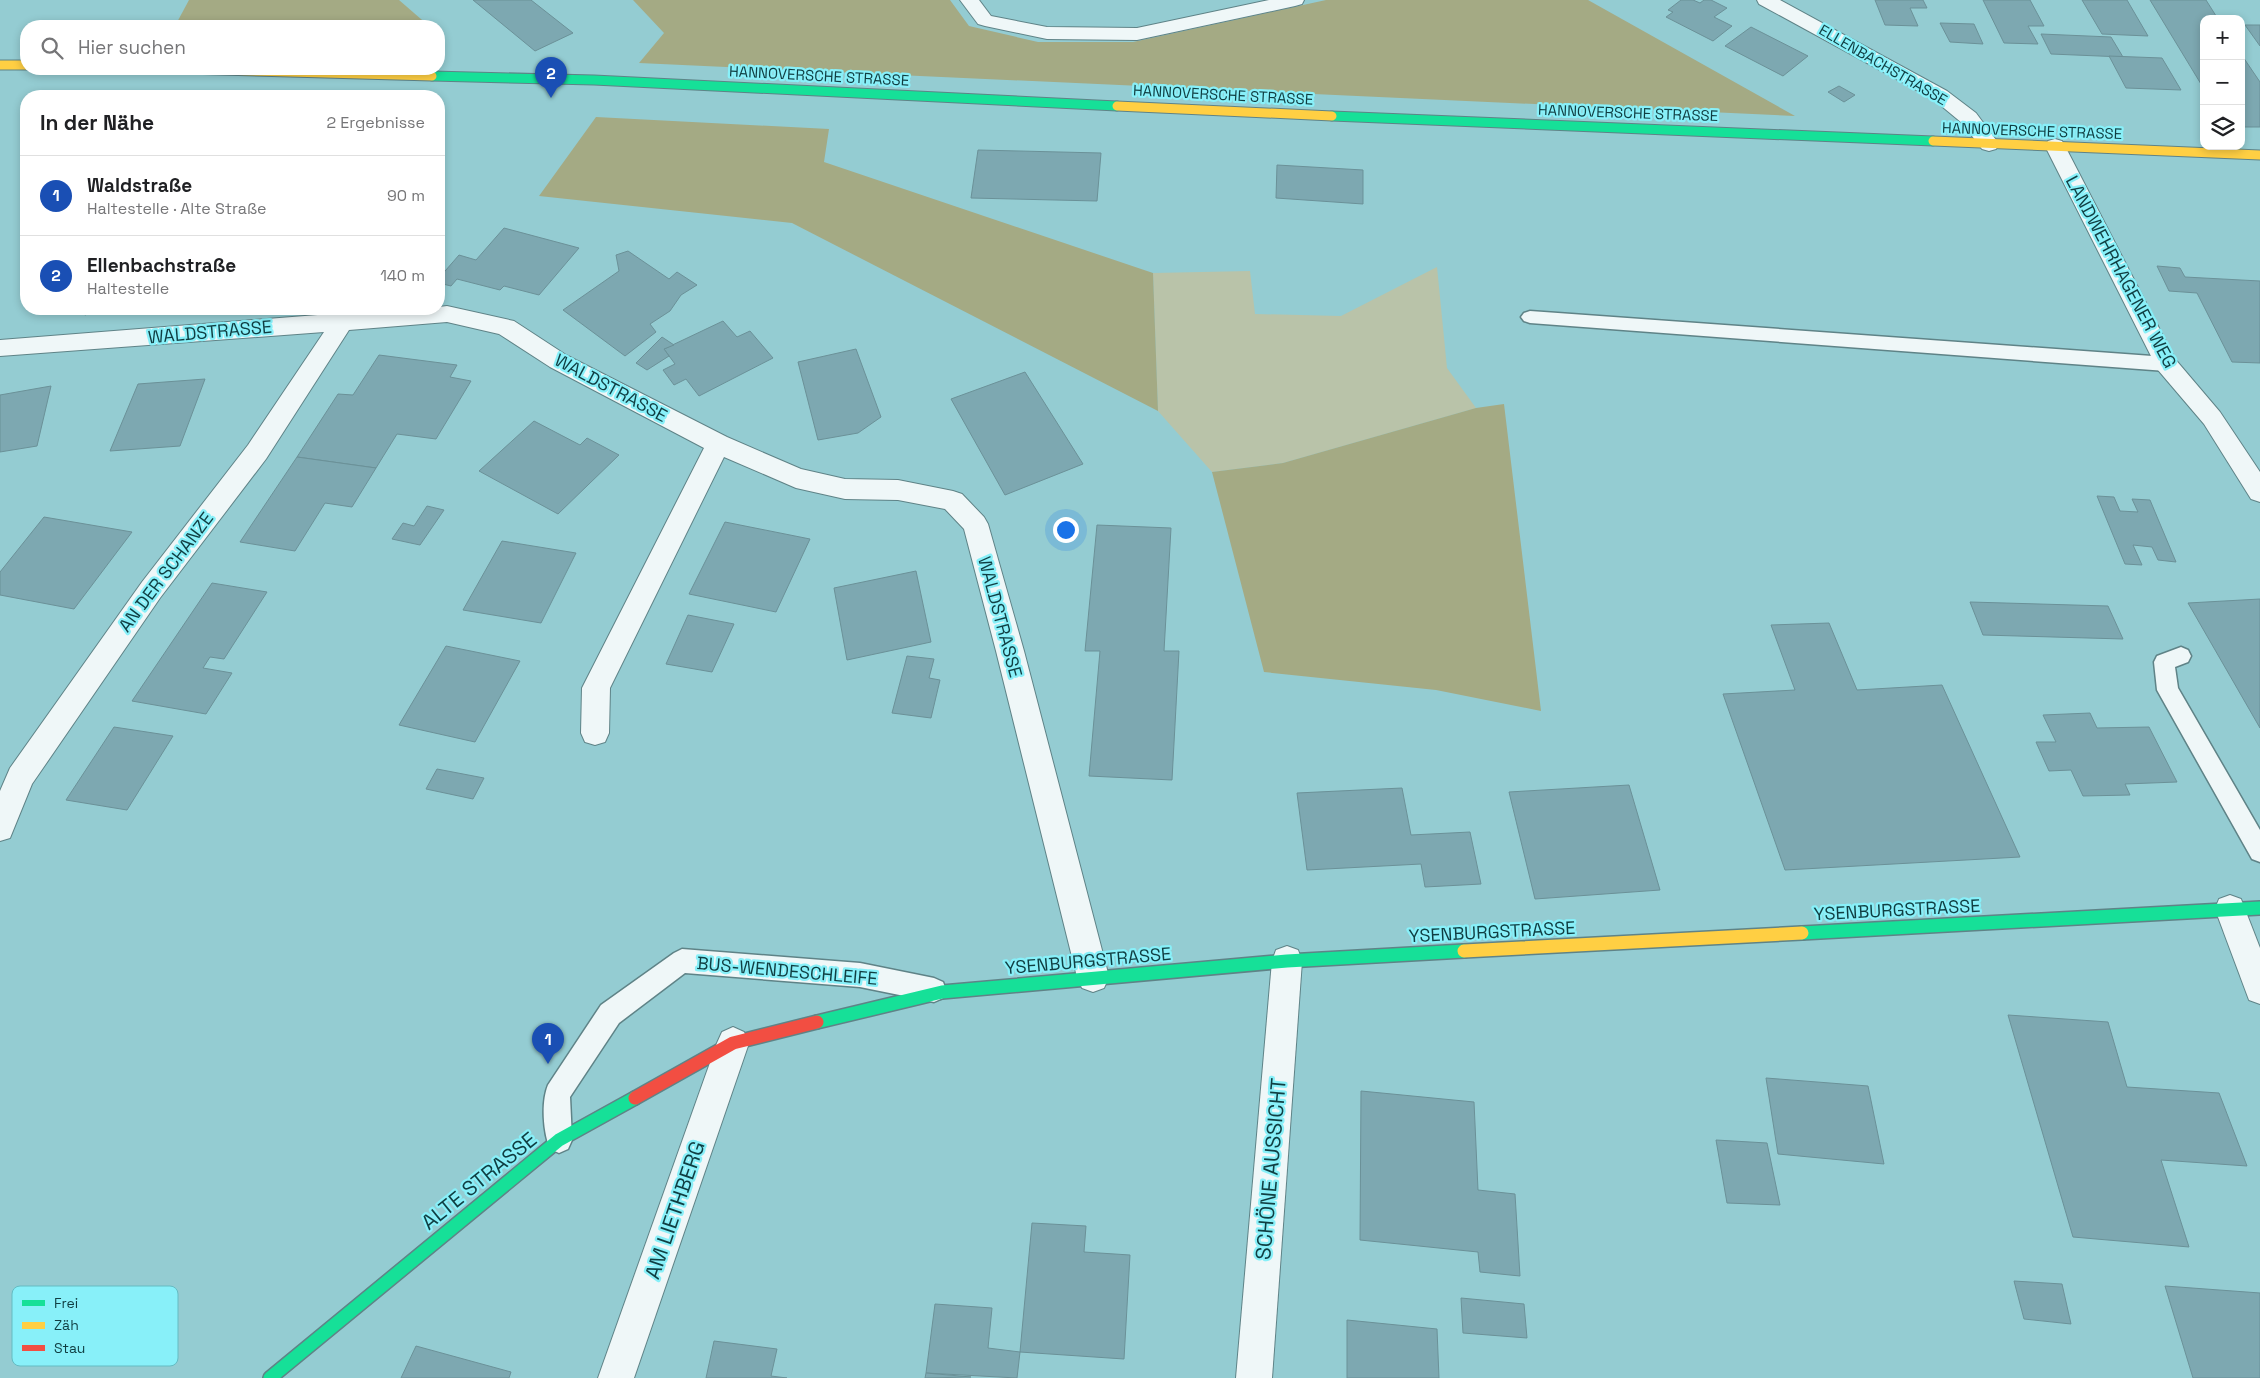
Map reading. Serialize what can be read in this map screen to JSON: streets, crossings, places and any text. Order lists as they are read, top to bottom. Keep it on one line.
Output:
{"streets":{"main road":["HANNOVERSCHE STRASSE","YSENBURGSTRASSE","ALTE STRASSE"],"street":["ELLENBACHSTRASSE","LANDWEHRHAGENER WEG","WALDSTRASSE","AN DER SCHANZE","SCHÖNE AUSSICHT","AM LIETHBERG"],"lane":["BUS-WENDESCHLEIFE"]},"crossings":[["ELLENBACHSTRASSE","HANNOVERSCHE STRASSE"],["HANNOVERSCHE STRASSE","LANDWEHRHAGENER WEG"],["WALDSTRASSE","AN DER SCHANZE"],["WALDSTRASSE","YSENBURGSTRASSE"],["YSENBURGSTRASSE","BUS-WENDESCHLEIFE"],["YSENBURGSTRASSE","SCHÖNE AUSSICHT"],["YSENBURGSTRASSE","ALTE STRASSE"],["YSENBURGSTRASSE","AM LIETHBERG"],["BUS-WENDESCHLEIFE","ALTE STRASSE"],["ALTE STRASSE","AM LIETHBERG"]],"legend":["Frei","Zäh","Stau"],"page":{"map_buttons":["+","−"],"search":"Hier suchen","pins":["2","1"],"heading":["In der Nähe","2 Ergebnisse"],"list":[{"mark":"1","name":"Waldstraße","note":"Haltestelle · Alte Straße","value":"90 m"},{"mark":"2","name":"Ellenbachstraße","note":"Haltestelle","value":"140 m"}]}}
